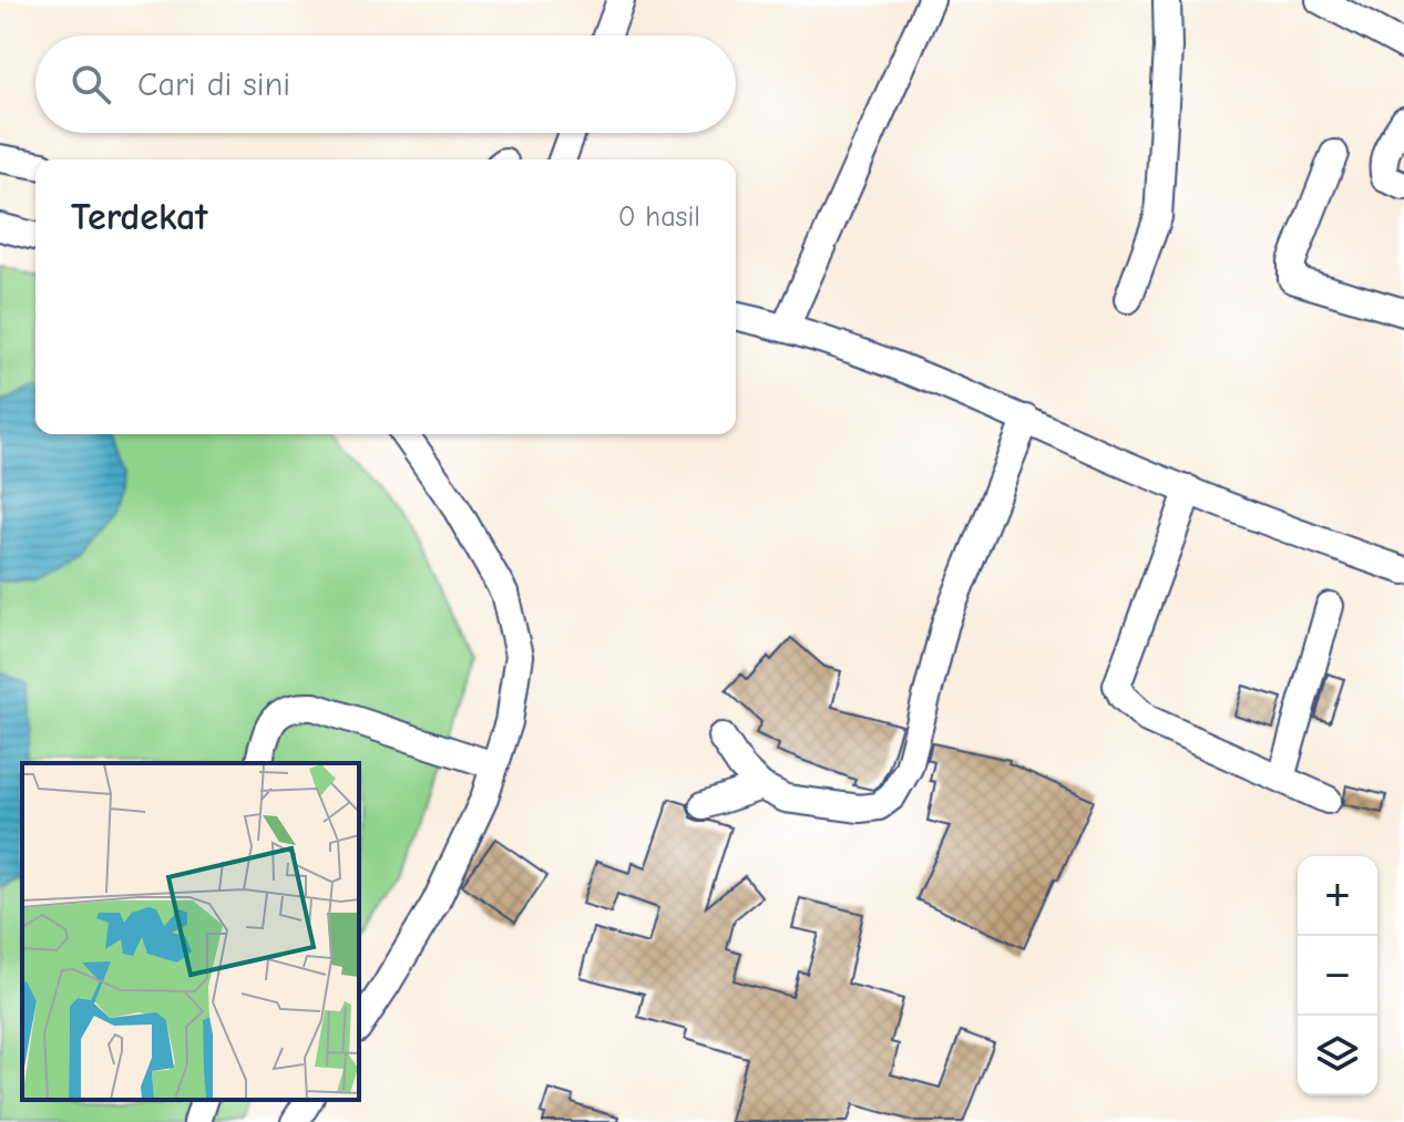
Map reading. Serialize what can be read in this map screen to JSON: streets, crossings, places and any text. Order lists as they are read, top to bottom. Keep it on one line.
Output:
{"page":{"search":"Cari di sini","heading":["Terdekat","0 hasil"],"map_buttons":["+","−"]}}
